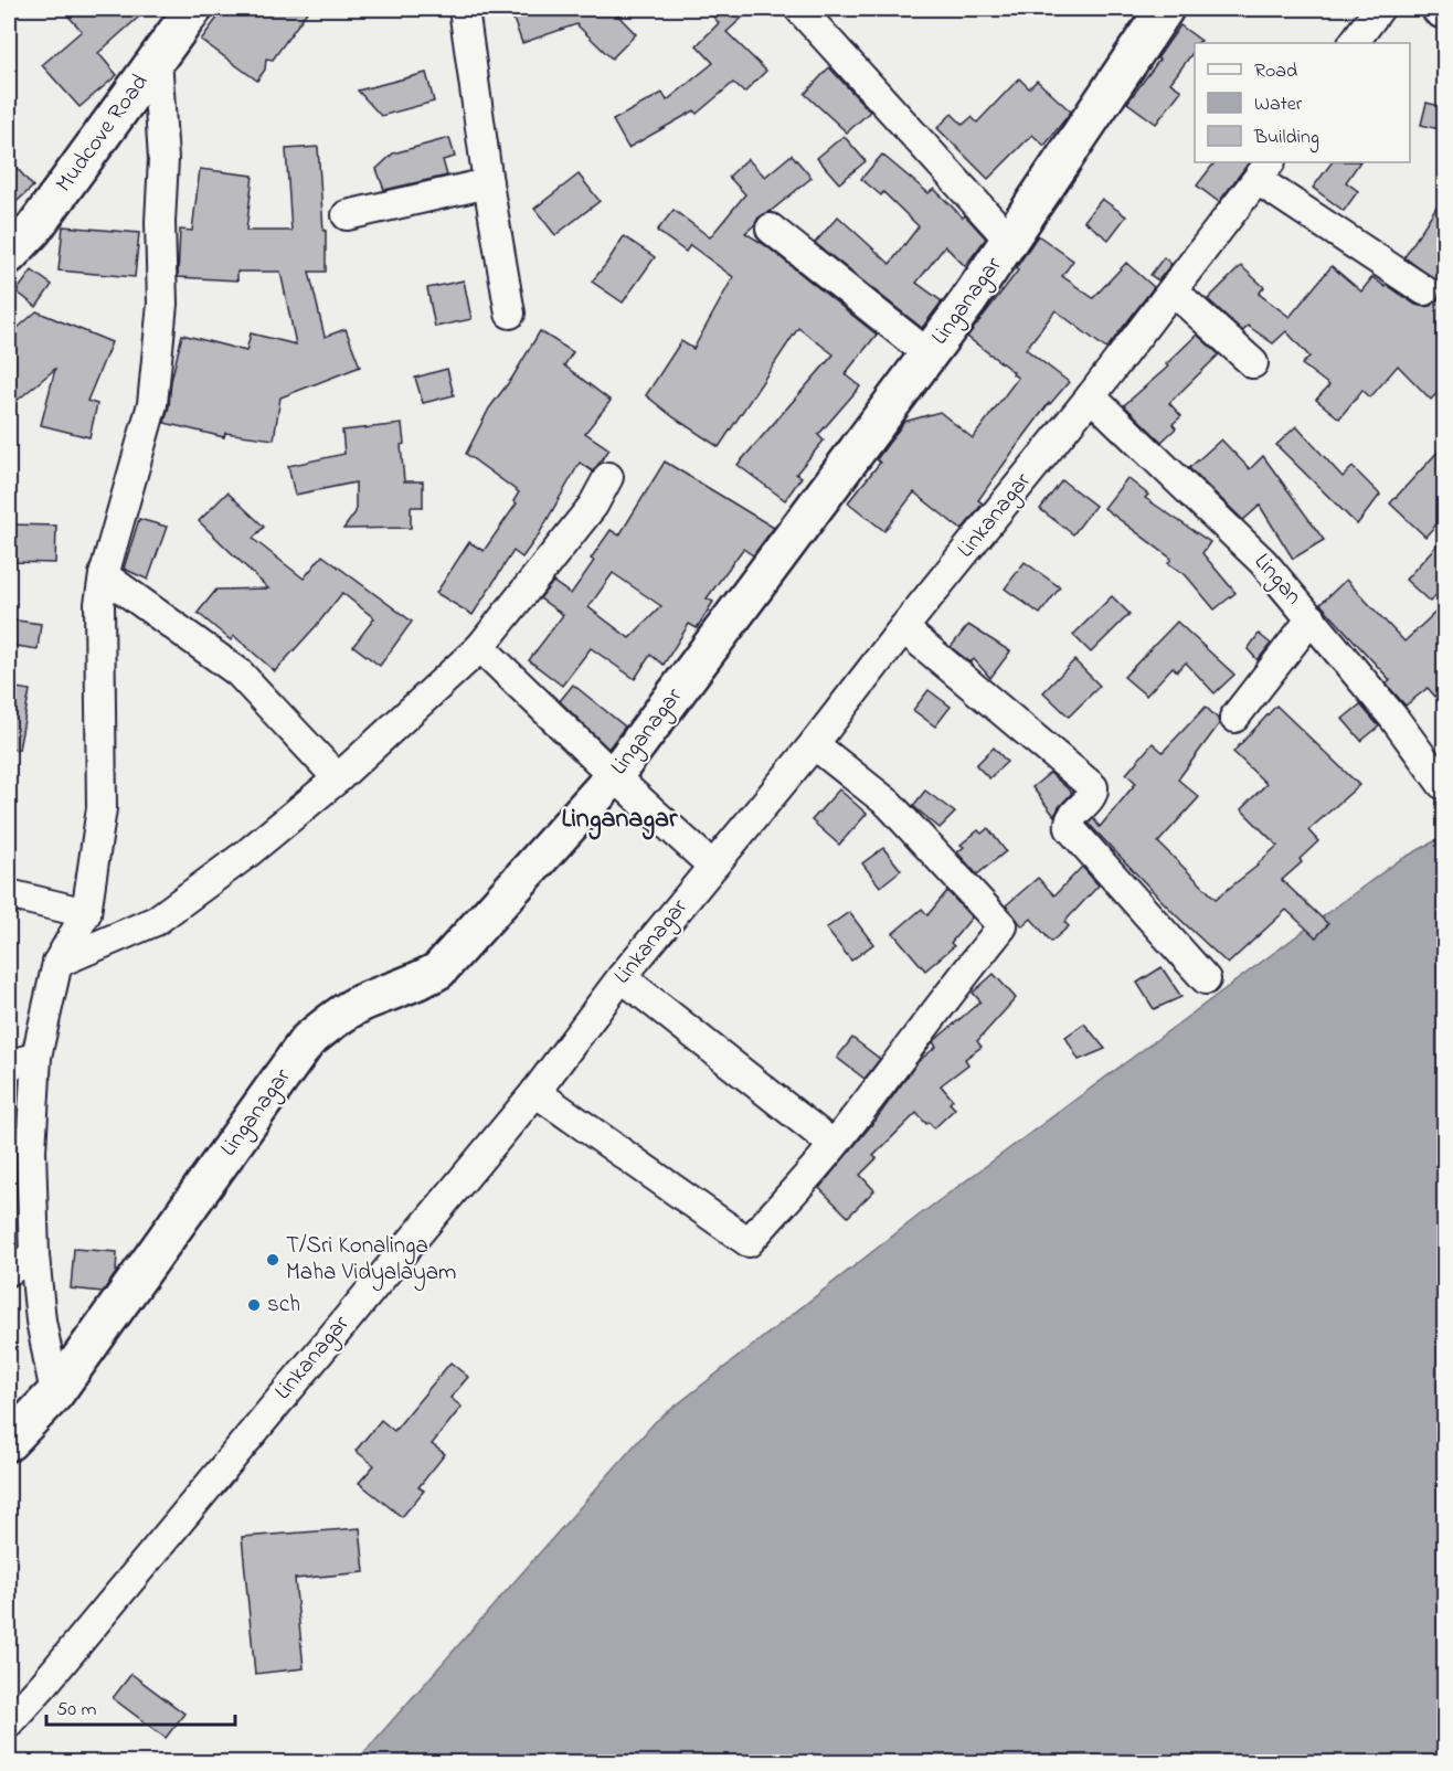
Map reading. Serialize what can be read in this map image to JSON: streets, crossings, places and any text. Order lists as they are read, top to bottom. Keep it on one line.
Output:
{"streets":{"street":["Mudcove Road","Linganagar","Linkanagar","Lingan"]},"crossings":[["Linkanagar","Lingan"]],"districts":["Linganagar"],"places":["T/Sri Konalinga Maha Vidyalayam","sch"],"legend":["Road","Water","Building"],"scale_bar":"50 m"}
